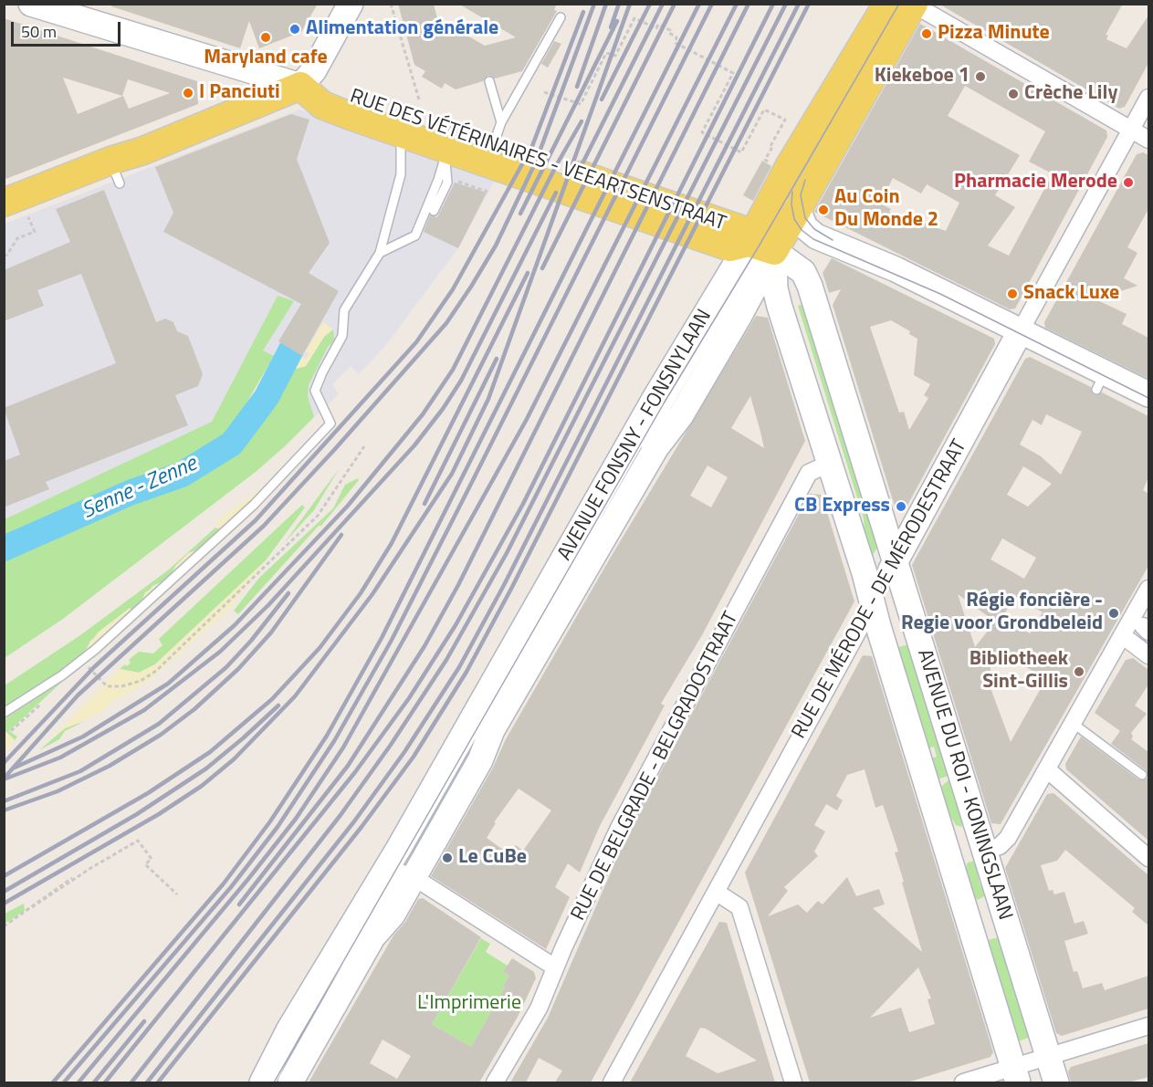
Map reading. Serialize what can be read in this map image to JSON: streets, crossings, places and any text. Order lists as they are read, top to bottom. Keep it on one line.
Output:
{"streets":{"main road":["RUE DES VÉTÉRINAIRES - VEEARTSENSTRAAT","AVENUE FONSNY - FONSNYLAAN","RUE DE MÉRODE - DE MÉRODESTRAAT","AVENUE DU ROI - KONINGSLAAN"],"street":["RUE DE BELGRADE - BELGRADOSTRAAT"]},"crossings":[["RUE DES VÉTÉRINAIRES - VEEARTSENSTRAAT","AVENUE FONSNY - FONSNYLAAN"],["RUE DES VÉTÉRINAIRES - VEEARTSENSTRAAT","AVENUE DU ROI - KONINGSLAAN"],["AVENUE FONSNY - FONSNYLAAN","AVENUE DU ROI - KONINGSLAAN"],["RUE DE MÉRODE - DE MÉRODESTRAAT","AVENUE DU ROI - KONINGSLAAN"],["RUE DE BELGRADE - BELGRADOSTRAAT","AVENUE DU ROI - KONINGSLAAN"]],"water":["Senne - Zenne"],"parks":["L'Imprimerie"],"places":["Alimentation générale","Pizza Minute","Maryland cafe","Kiekeboe 1","I Panciuti","Crèche Lily","Pharmacie Merode","Au Coin Du Monde 2","Snack Luxe","CB Express","Régie foncière - Regie voor Grondbeleid","Bibliotheek Sint-Gillis","Le CuBe"],"scale_bar":"50 m"}
